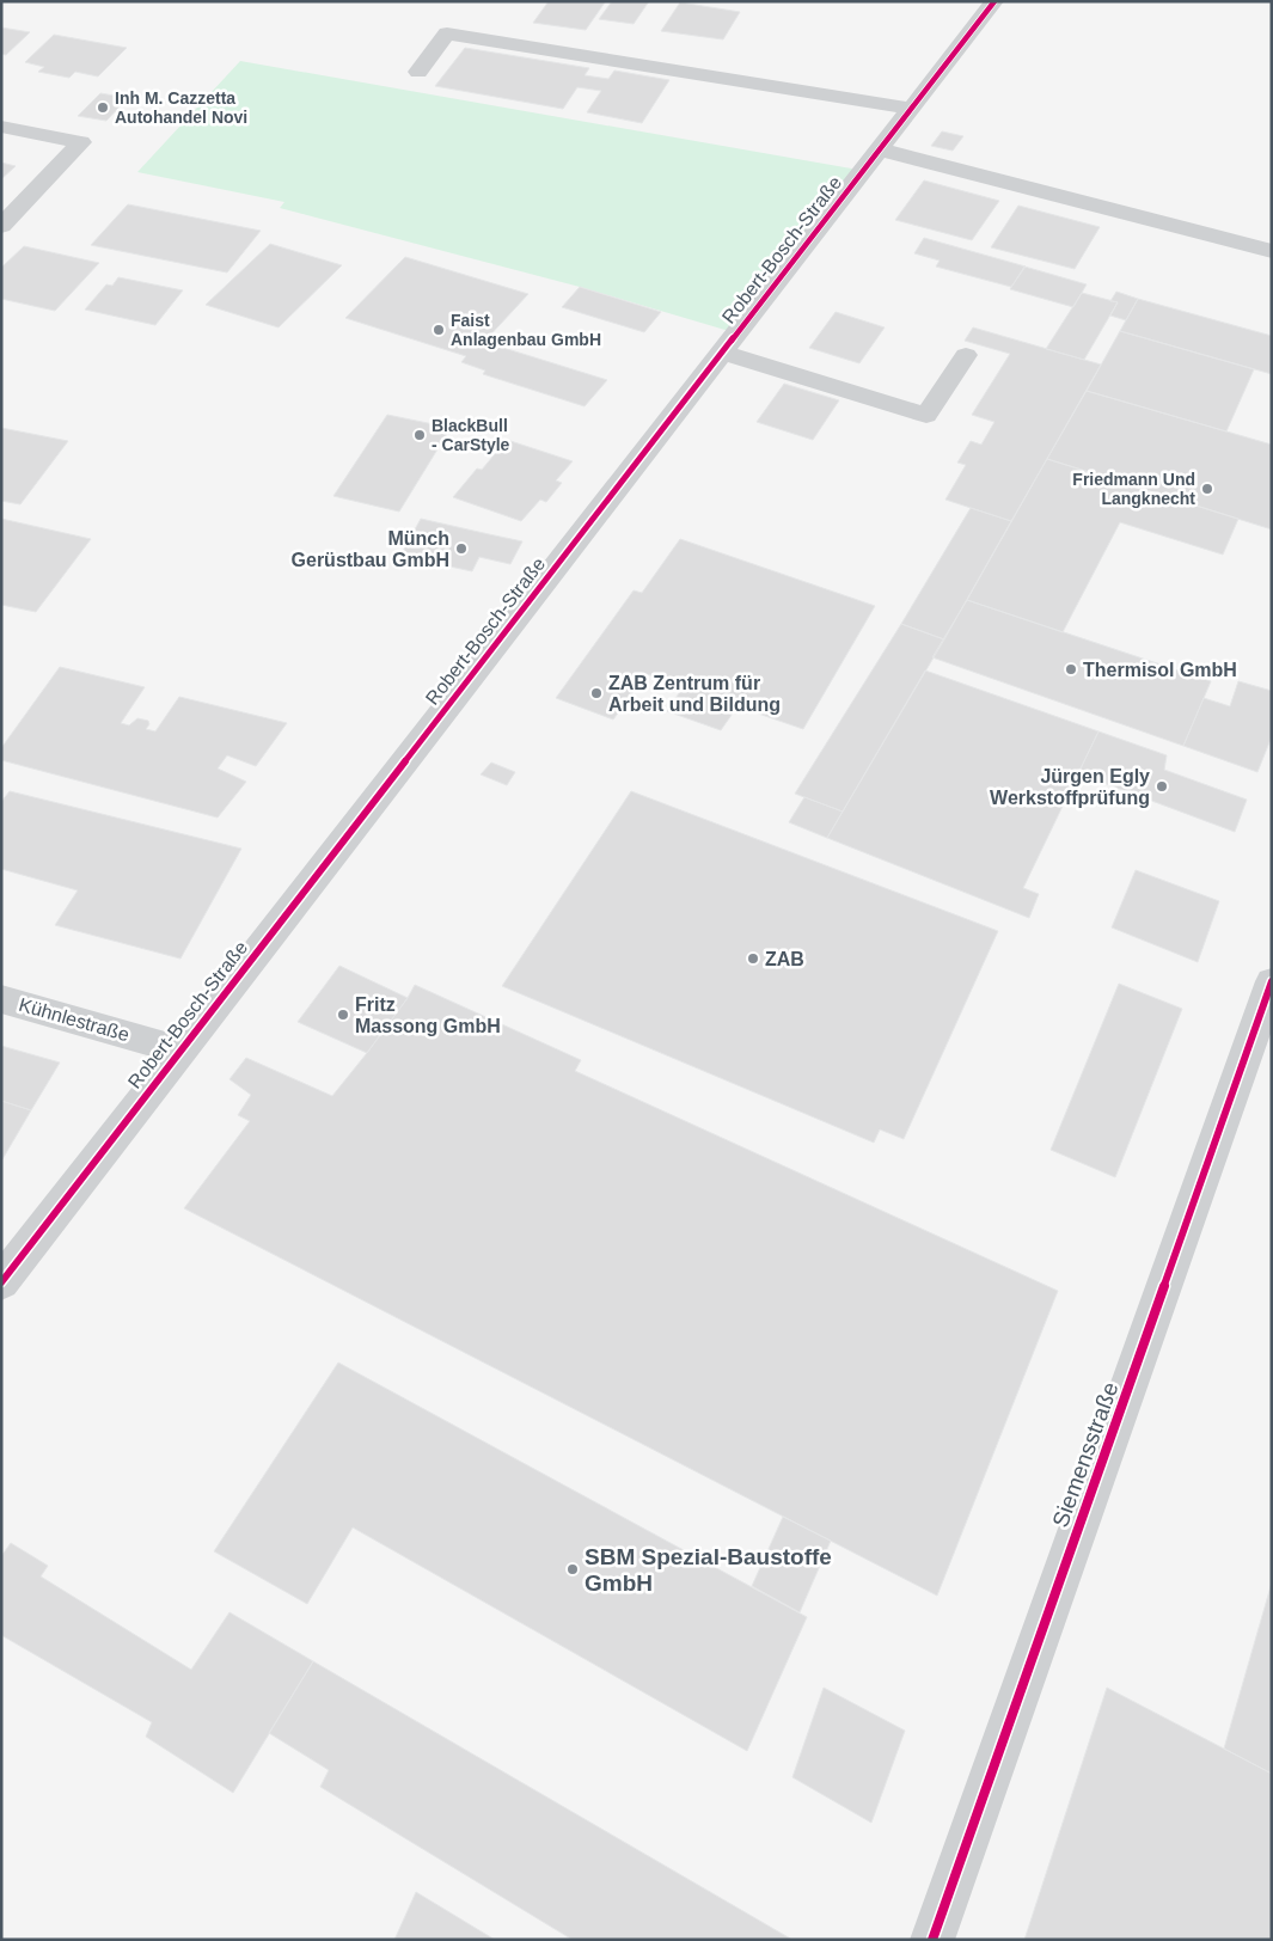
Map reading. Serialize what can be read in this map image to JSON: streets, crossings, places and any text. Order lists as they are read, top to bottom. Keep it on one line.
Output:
{"streets":{"street":["Robert-Bosch-Straße","Kühnlestraße","Siemensstraße"]},"crossings":[["Robert-Bosch-Straße","Kühnlestraße"]],"places":["Inh M. Cazzetta Autohandel Novi","Faist Anlagenbau GmbH","BlackBull - CarStyle","Friedmann Und Langknecht","Münch Gerüstbau GmbH","Thermisol GmbH","ZAB Zentrum für Arbeit und Bildung","Jürgen Egly Werkstoffprüfung","ZAB","Fritz Massong GmbH","SBM Spezial-Baustoffe GmbH"]}
